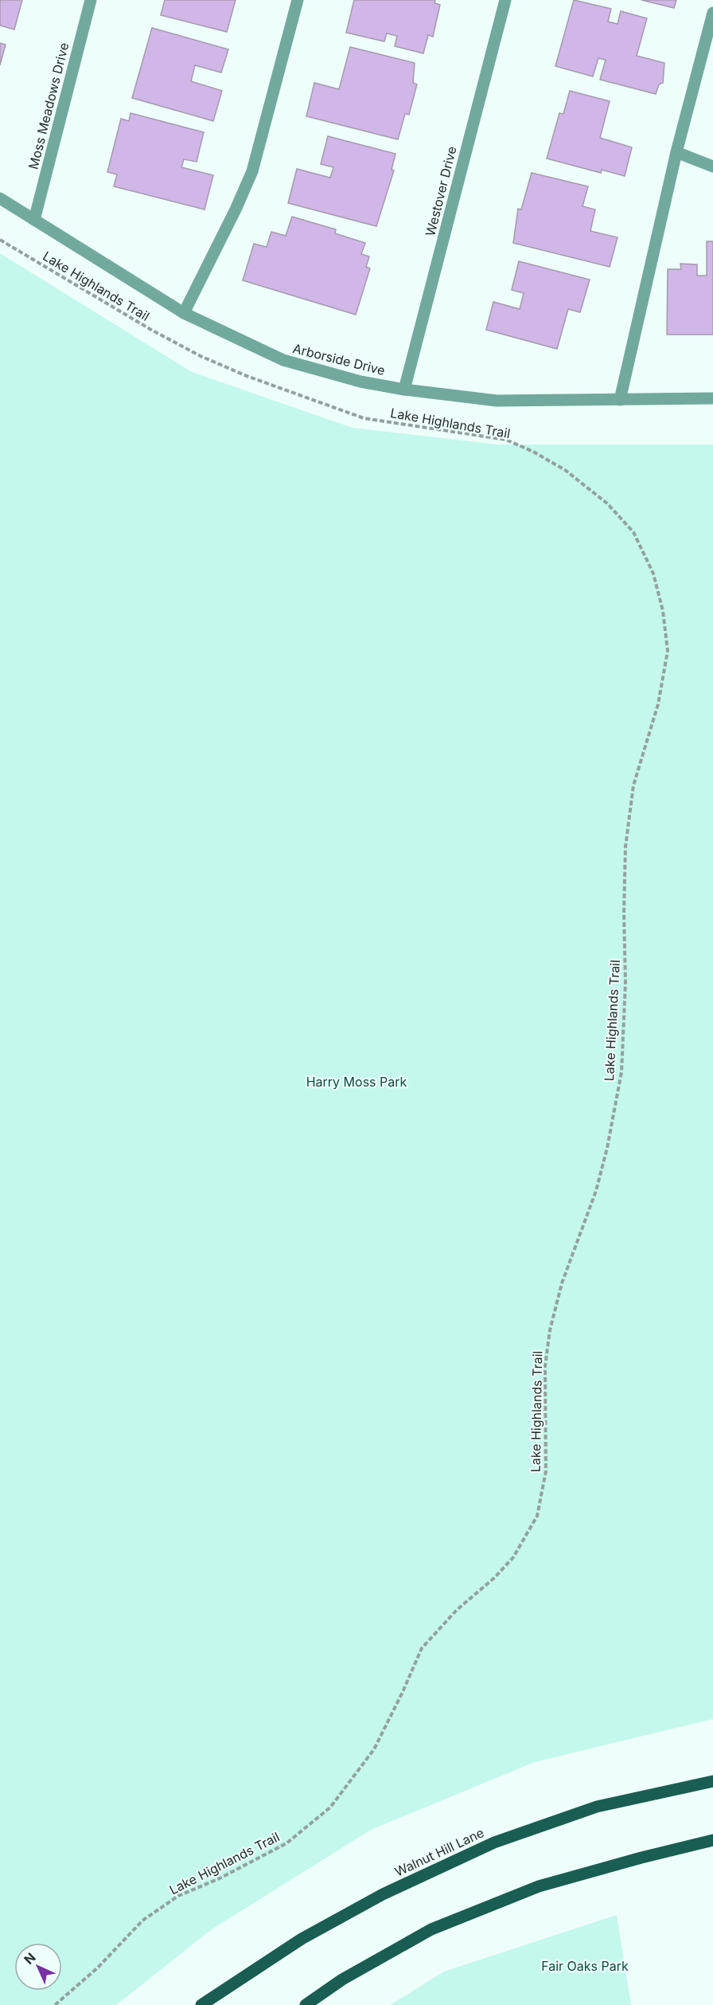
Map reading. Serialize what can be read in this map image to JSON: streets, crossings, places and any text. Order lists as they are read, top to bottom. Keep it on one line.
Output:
{"streets":{"main road":["Walnut Hill Lane"],"street":["Moss Meadows Drive","Westover Drive","Arborside Drive"],"path":["Lake Highlands Trail"]},"crossings":[["Moss Meadows Drive","Arborside Drive"],["Westover Drive","Arborside Drive"]],"parks":["Harry Moss Park","Fair Oaks Park"],"north":"top left"}
